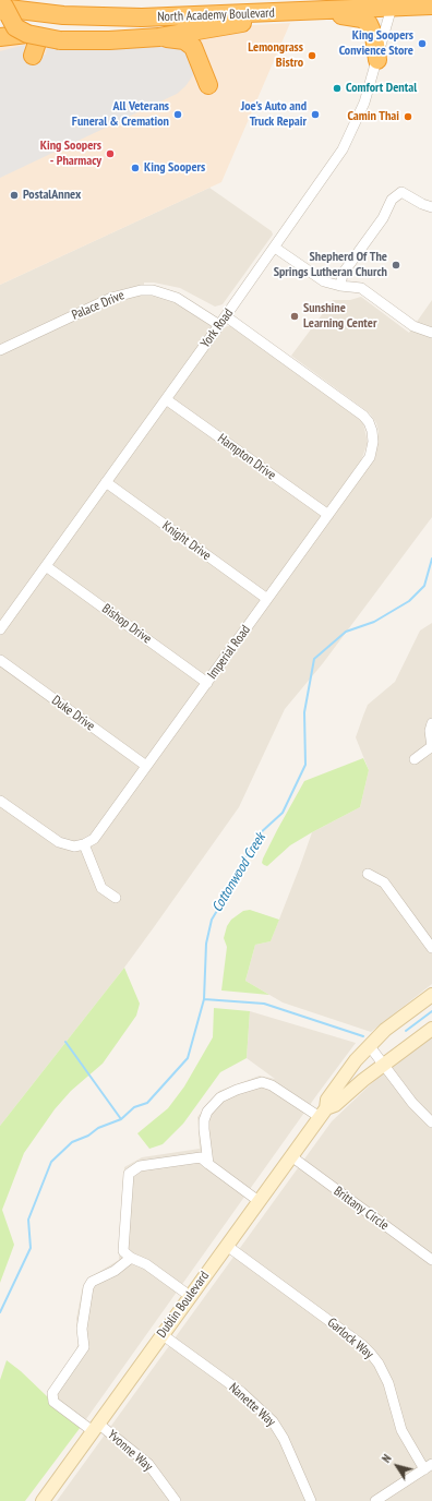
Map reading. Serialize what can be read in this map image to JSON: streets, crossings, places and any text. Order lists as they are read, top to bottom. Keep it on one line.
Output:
{"streets":{"highway":["North Academy Boulevard"],"main road":["Dublin Boulevard"],"street":["Palace Drive","York Road","Hampton Drive","Knight Drive","Bishop Drive","Imperial Road","Duke Drive","Brittany Circle","Garlock Way","Nanette Way","Yvonne Way"]},"crossings":[["North Academy Boulevard","York Road"],["Palace Drive","York Road"],["York Road","Hampton Drive"],["York Road","Knight Drive"],["York Road","Bishop Drive"],["York Road","Imperial Road"],["Hampton Drive","Imperial Road"],["Knight Drive","Imperial Road"],["Bishop Drive","Imperial Road"],["Imperial Road","Duke Drive"],["Brittany Circle","Dublin Boulevard"],["Dublin Boulevard","Garlock Way"],["Dublin Boulevard","Nanette Way"],["Dublin Boulevard","Yvonne Way"]],"water":["Cottonwood Creek"],"places":["King Soopers Convience Store","Lemongrass Bistro","Comfort Dental","All Veterans Funeral & Cremation","Joe's Auto and Truck Repair","Camin Thai","King Soopers - Pharmacy","King Soopers","PostalAnnex","Shepherd Of The Springs Lutheran Church","Sunshine Learning Center"],"north":"top left"}
